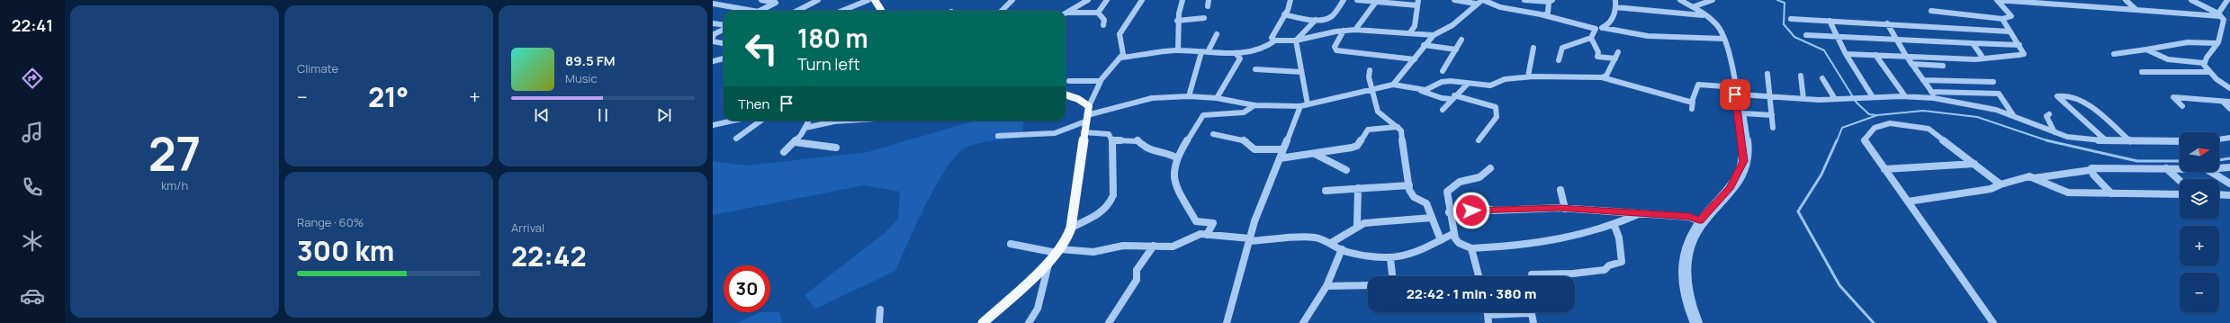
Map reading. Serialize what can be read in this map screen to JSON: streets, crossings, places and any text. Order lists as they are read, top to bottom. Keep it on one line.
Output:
{"north":"right","page":{"tabs":"22:41","tile":[["27","km/h"],"Climate",["Range · 60%","300 km"],["Arrival","22:42"]],"turn":["180 m","Turn left"],"song":["89.5 FM","Music"],"heat":["−","21°","+"],"then":"Then","map_buttons":["+","−"],"limit":"30","trip":"22:42 · 1 min · 380 m"}}
